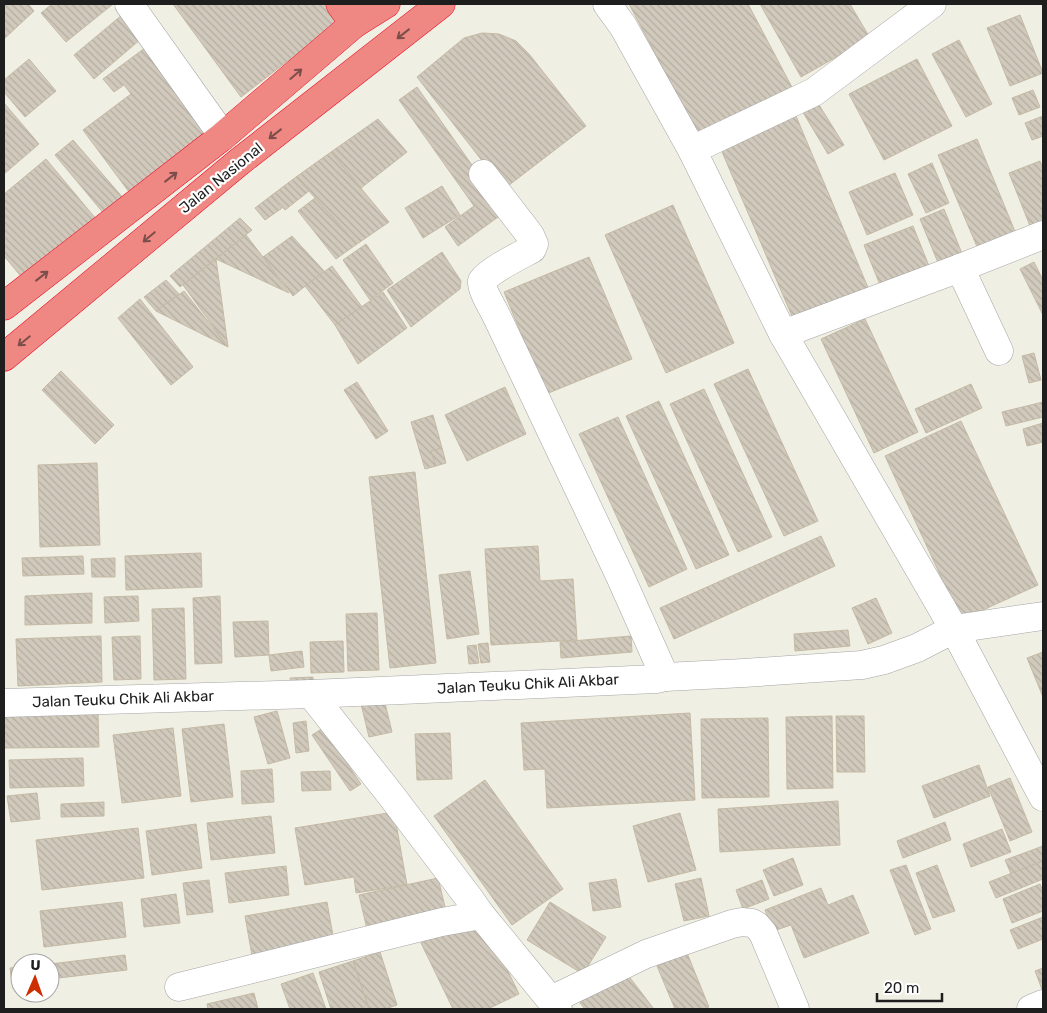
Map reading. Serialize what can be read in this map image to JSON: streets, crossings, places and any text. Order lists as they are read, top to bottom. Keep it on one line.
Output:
{"streets":{"highway":["Jalan Nasional"],"street":["Jalan Teuku Chik Ali Akbar"]},"scale_bar":"20 m","north":"top"}
